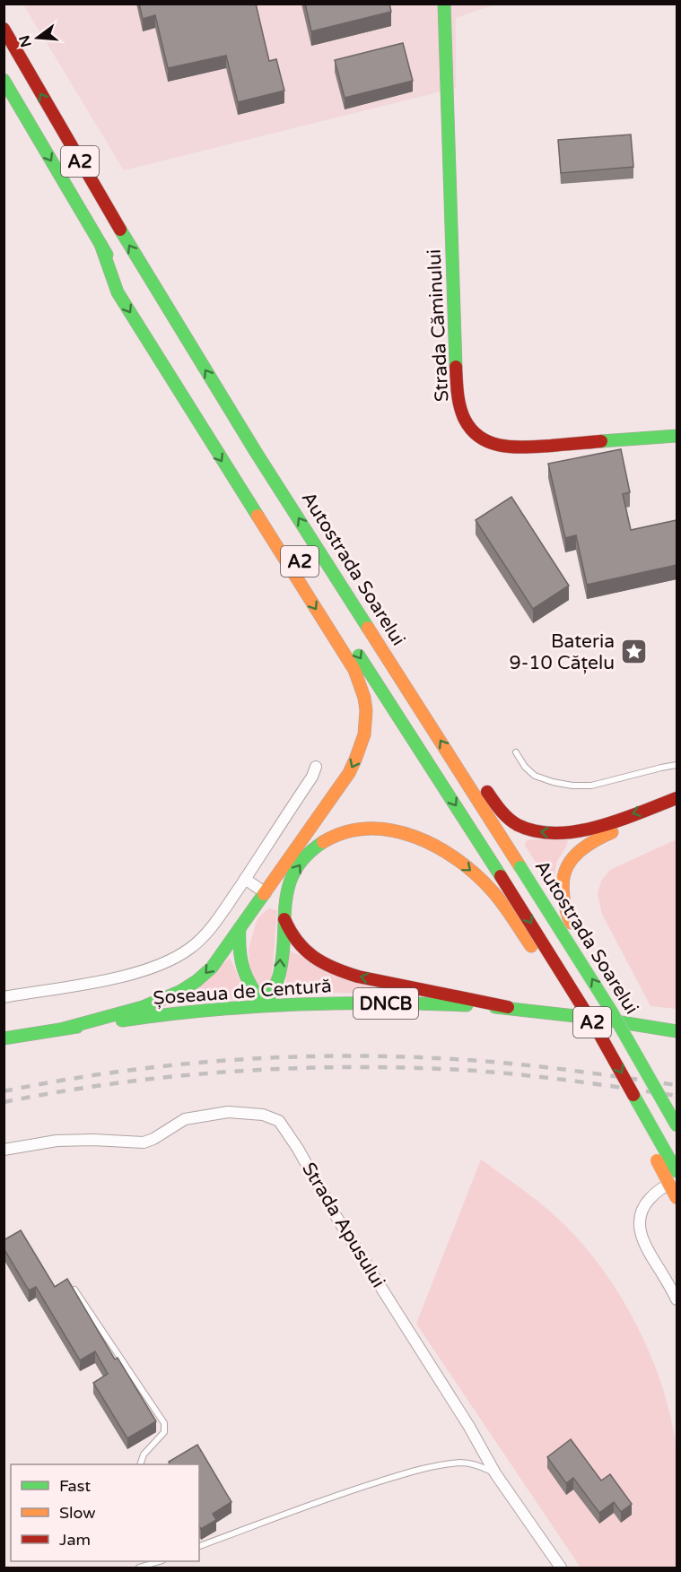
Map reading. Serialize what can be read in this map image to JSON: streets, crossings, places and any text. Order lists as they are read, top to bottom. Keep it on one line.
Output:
{"streets":{"main road":["A2","Strada Căminului","Autostrada Soarelui","Șoseaua de Centură","DNCB"],"street":["Strada Apusului"]},"places":{"place":["Bateria 9-10 Cățelu"]},"legend":["Fast","Slow","Jam"],"north":"left"}
